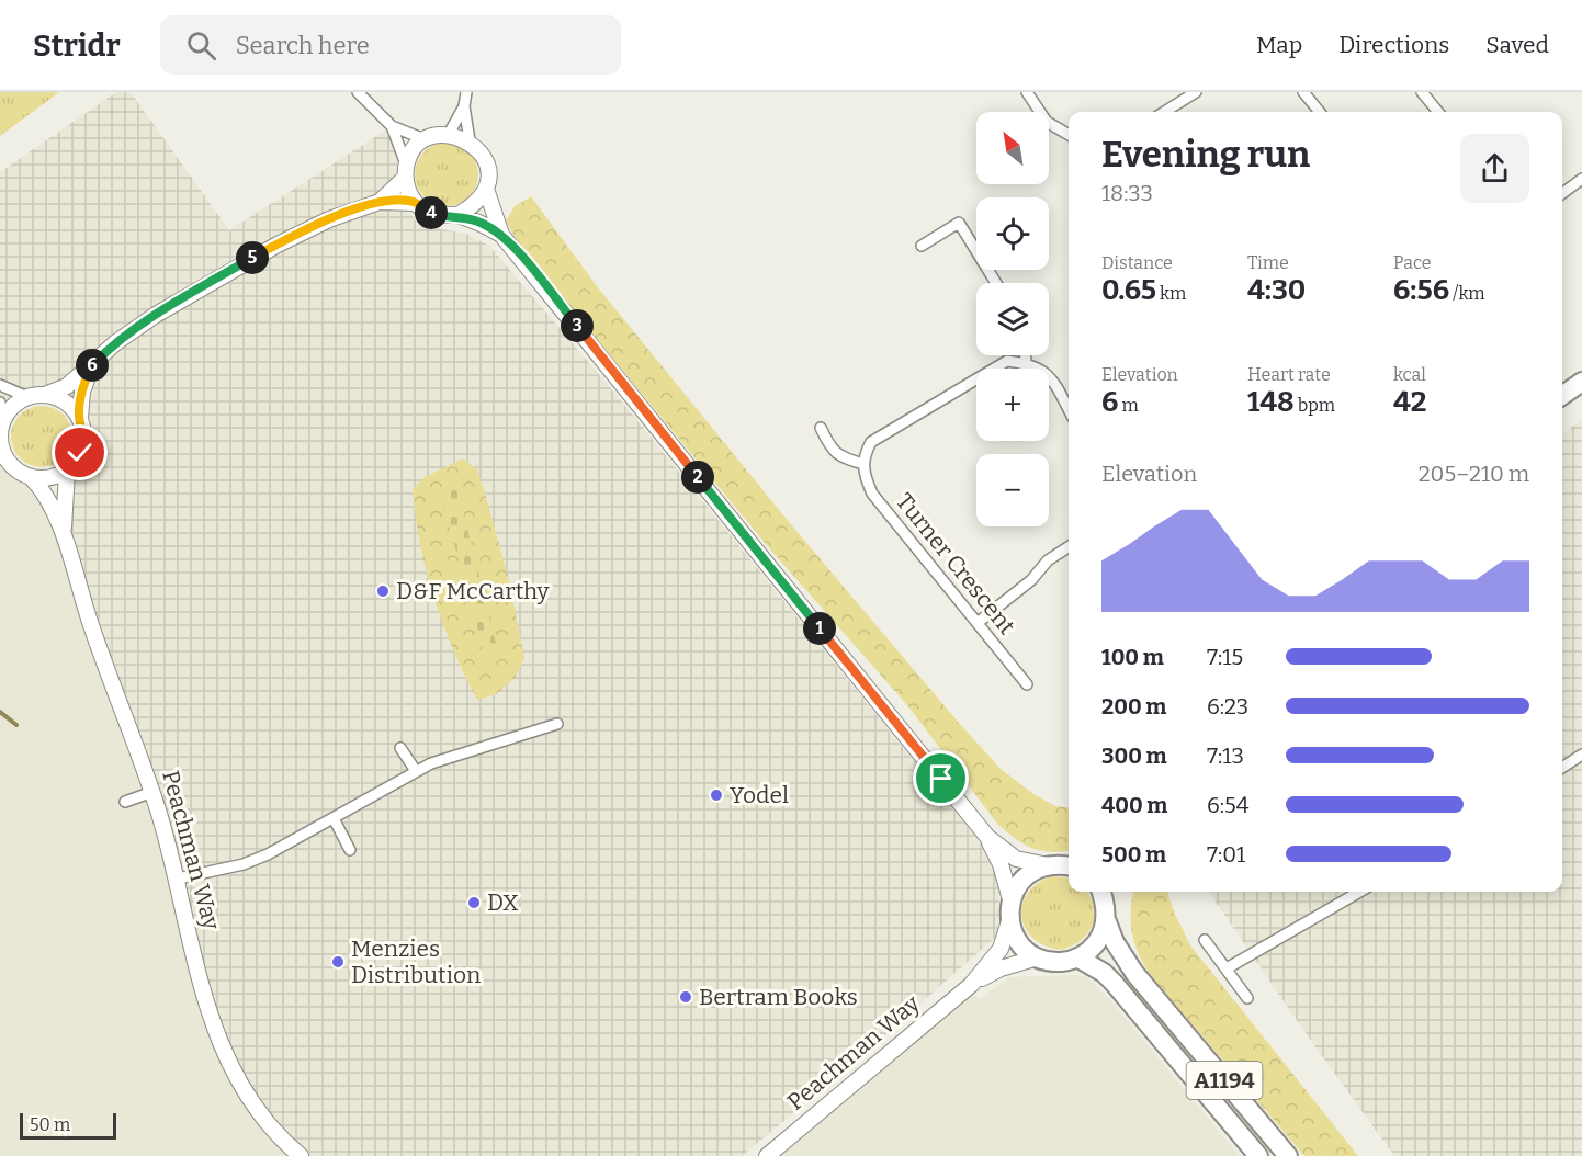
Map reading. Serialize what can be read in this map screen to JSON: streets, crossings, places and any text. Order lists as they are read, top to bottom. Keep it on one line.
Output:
{"streets":{"highway":["A1194"],"street":["Turner Crescent","Peachman Way"]},"places":["D&F McCarthy","Yodel","DX","Menzies Distribution","Bertram Books"],"scale_bar":"50 m","north":"top left","page":{"header":"Stridr","search":"Search here","nav":["Map","Directions","Saved"],"map_buttons":["+","−"],"heading":["Evening run","18:33"],"pins":["4","5","3","6","2","1"],"stats":[["Distance","0.65 km"],["Time","4:30"],["Pace","6:56 /km"],["Elevation","6 m"],["Heart rate","148 bpm"],["kcal","42"]],"chart":["Elevation","205–210 m"],"list":[{"name":"100 m","note":"7:15"},{"name":"200 m","note":"6:23"},{"name":"300 m","note":"7:13"},{"name":"400 m","note":"6:54"},{"name":"500 m","note":"7:01"}],"scale":"50 m"}}
